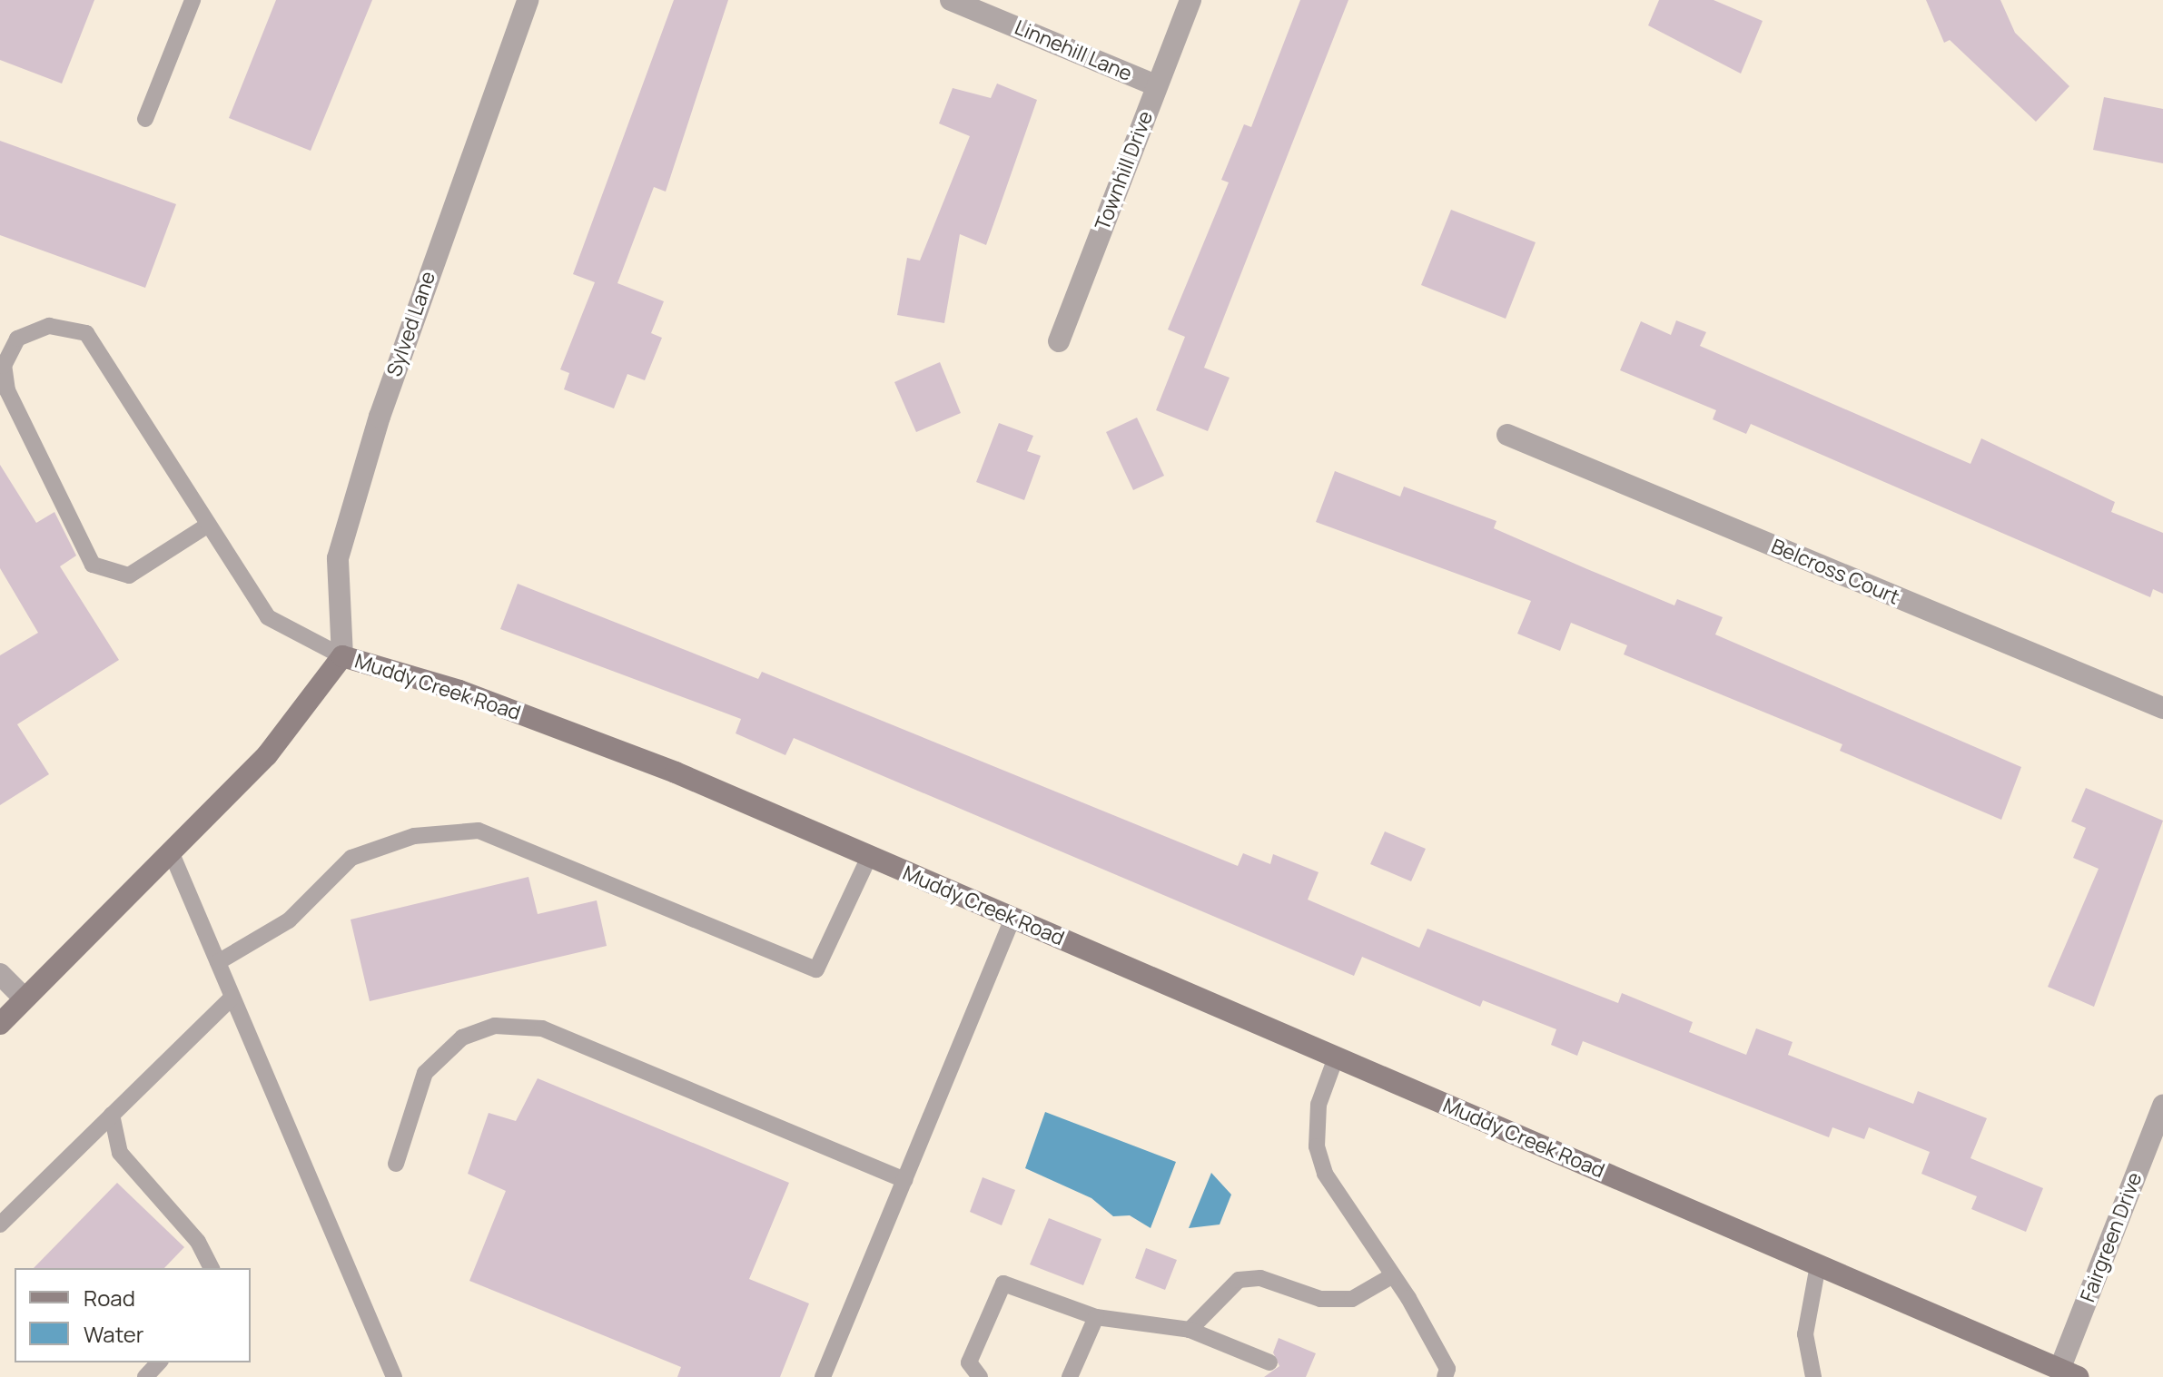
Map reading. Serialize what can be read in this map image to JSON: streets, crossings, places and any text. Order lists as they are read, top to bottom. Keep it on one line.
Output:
{"streets":{"street":["Linnehill Lane","Townhill Drive","Sylved Lane","Belcross Court","Muddy Creek Road","Fairgreen Drive"]},"crossings":[["Linnehill Lane","Townhill Drive"],["Sylved Lane","Muddy Creek Road"],["Muddy Creek Road","Fairgreen Drive"]],"legend":["Road","Water"]}
